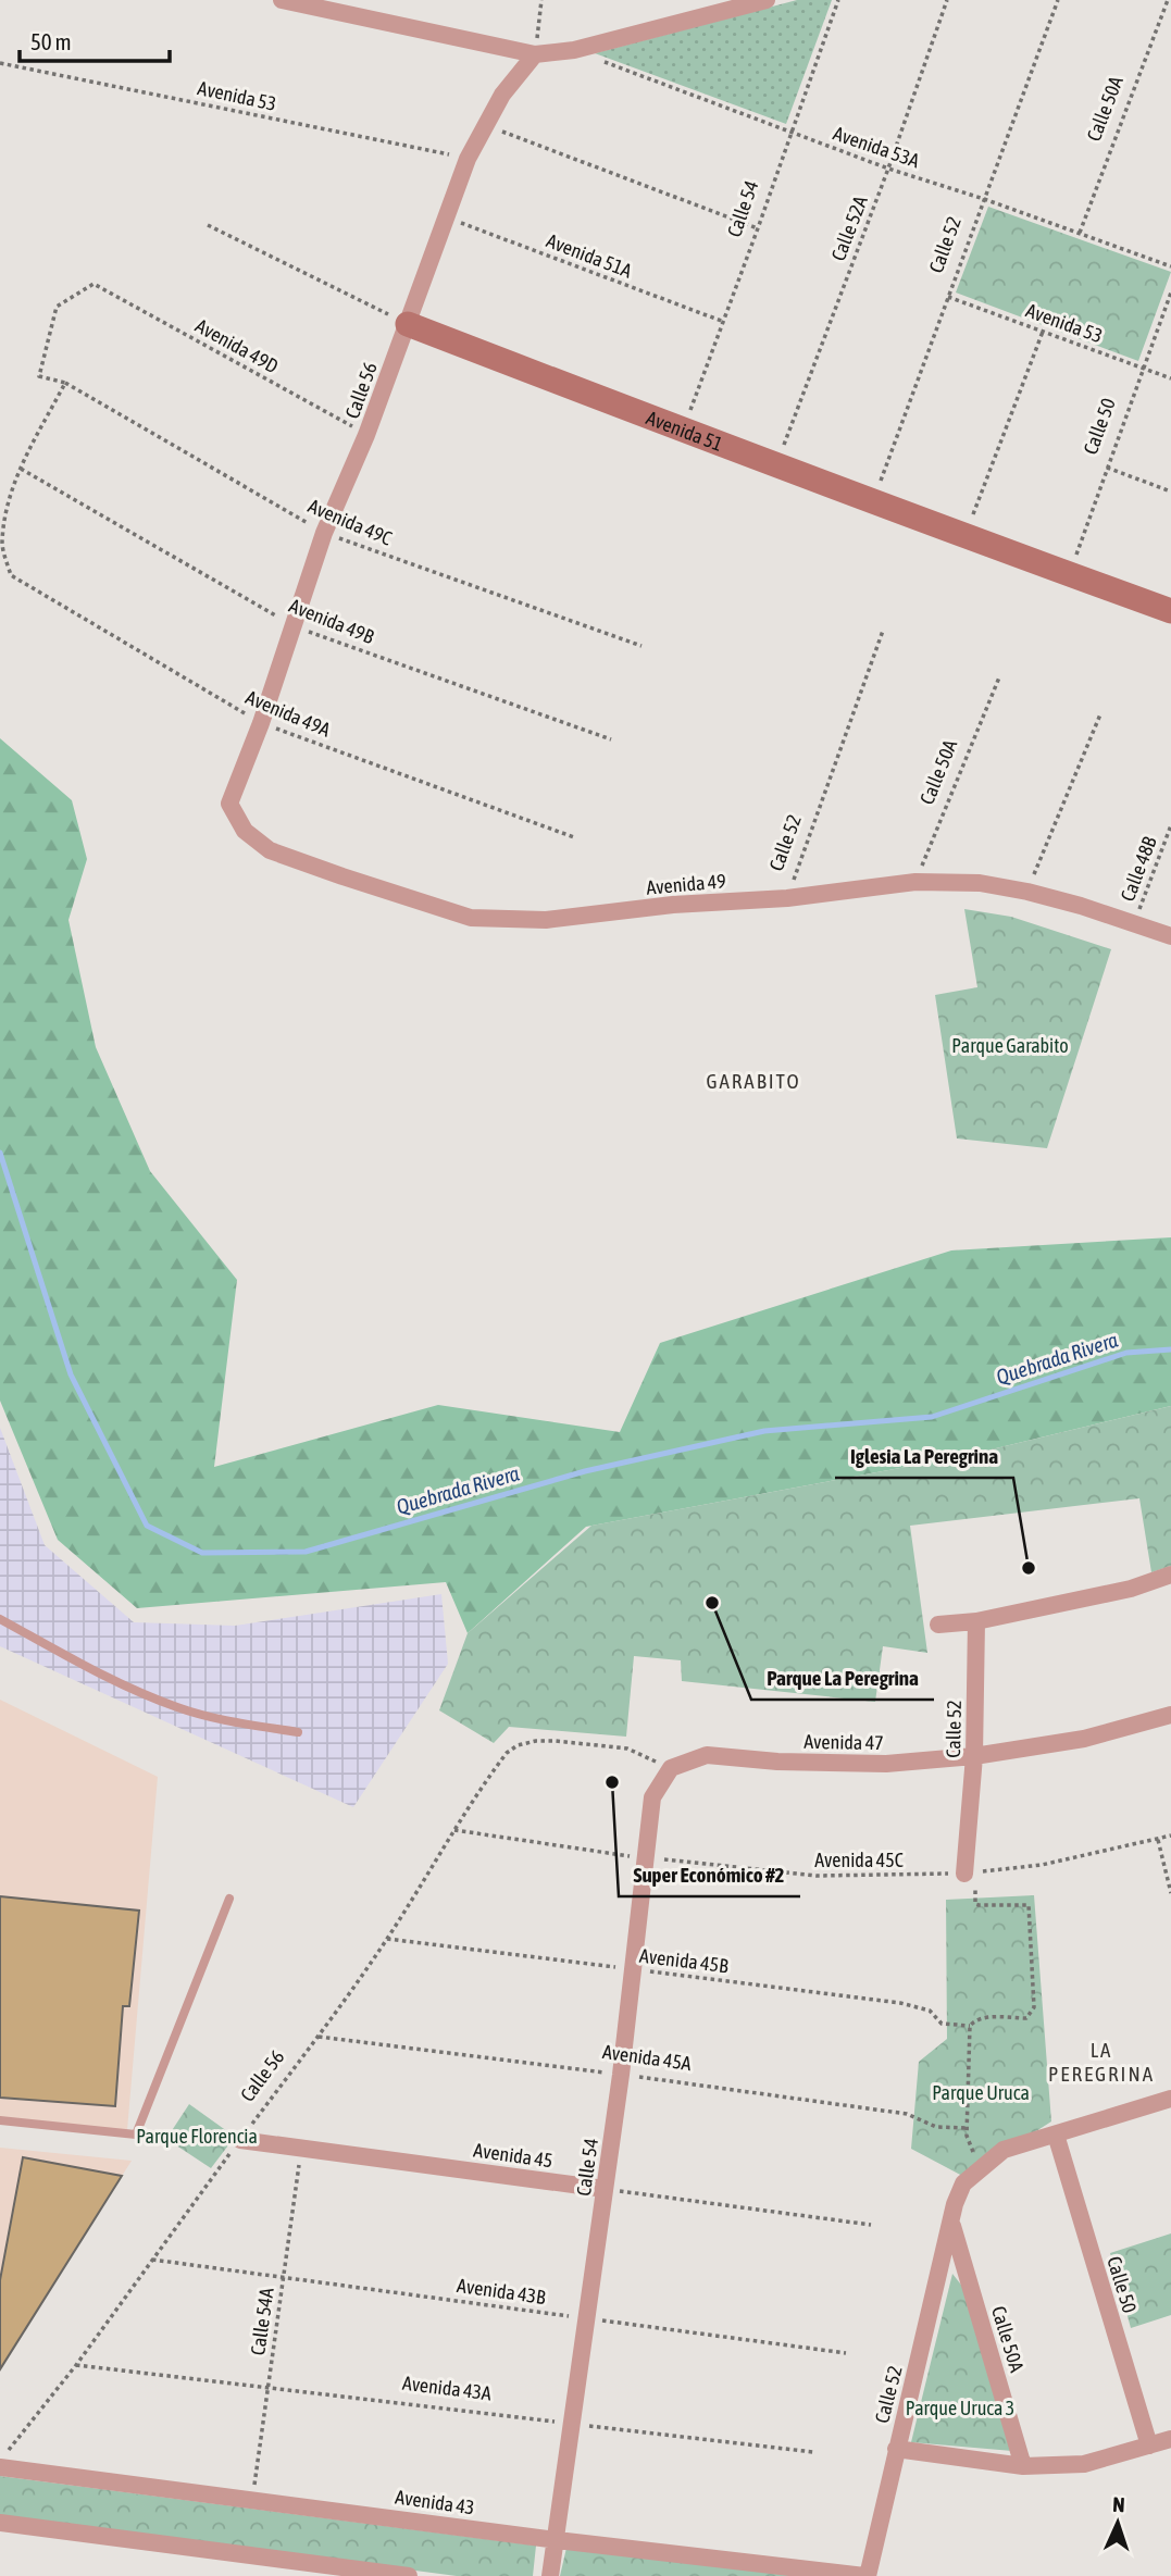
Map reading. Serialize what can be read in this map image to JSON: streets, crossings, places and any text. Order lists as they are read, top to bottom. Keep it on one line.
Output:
{"streets":{"street":["Calle 50A","Calle 54","Calle 52","Calle 56","Calle 50","Avenida 51","Avenida 49","Avenida 47","Avenida 45","Avenida 43"],"path":["Avenida 53","Avenida 53A","Calle 52A","Avenida 51A","Avenida 49D","Avenida 49C","Avenida 49B","Avenida 49A","Calle 48B","Avenida 45C","Avenida 45B","Avenida 45A","Avenida 43B","Calle 54A","Avenida 43A"]},"crossings":[["Avenida 53","Calle 52"],["Avenida 53","Calle 56"],["Avenida 53","Calle 50"],["Calle 50A","Avenida 53A"],["Calle 50A","Calle 52"],["Calle 50A","Avenida 49"],["Avenida 53A","Calle 54"],["Avenida 53A","Calle 52A"],["Avenida 53A","Calle 52"],["Calle 54","Avenida 51A"],["Calle 54","Calle 56"],["Calle 54","Avenida 51"],["Calle 54","Avenida 47"],["Calle 54","Avenida 45C"],["Calle 54","Avenida 45B"],["Calle 54","Avenida 45A"],["Calle 54","Avenida 45"],["Calle 54","Avenida 43B"],["Calle 54","Avenida 43A"],["Calle 54","Avenida 43"],["Calle 52A","Avenida 51"],["Calle 52","Avenida 51"],["Calle 52","Avenida 49"],["Calle 52","Avenida 47"],["Calle 52","Avenida 45C"],["Calle 52","Avenida 43"],["Avenida 51A","Calle 56"],["Avenida 49D","Calle 56"],["Avenida 49D","Avenida 49C"],["Calle 56","Avenida 51"],["Calle 56","Avenida 49C"],["Calle 56","Avenida 49B"],["Calle 56","Avenida 49A"],["Calle 56","Avenida 49"],["Calle 56","Avenida 47"],["Calle 56","Avenida 45C"],["Calle 56","Avenida 45B"],["Calle 56","Avenida 45A"],["Calle 56","Avenida 45"],["Calle 56","Avenida 43B"],["Calle 56","Avenida 43A"],["Calle 50","Avenida 51"],["Avenida 49B","Avenida 49A"],["Calle 48B","Avenida 49"],["Avenida 45","Calle 54A"],["Avenida 43B","Calle 54A"],["Calle 54A","Avenida 43A"],["Calle 54A","Avenida 43"]],"districts":["GARABITO","LA PEREGRINA"],"water":["Quebrada Rivera"],"parks":["Parque Garabito","Parque Uruca","Parque Florencia","Parque Uruca 3"],"places":["Iglesia La Peregrina","Parque La Peregrina","Super Económico #2"],"scale_bar":"50 m","north":"top"}
